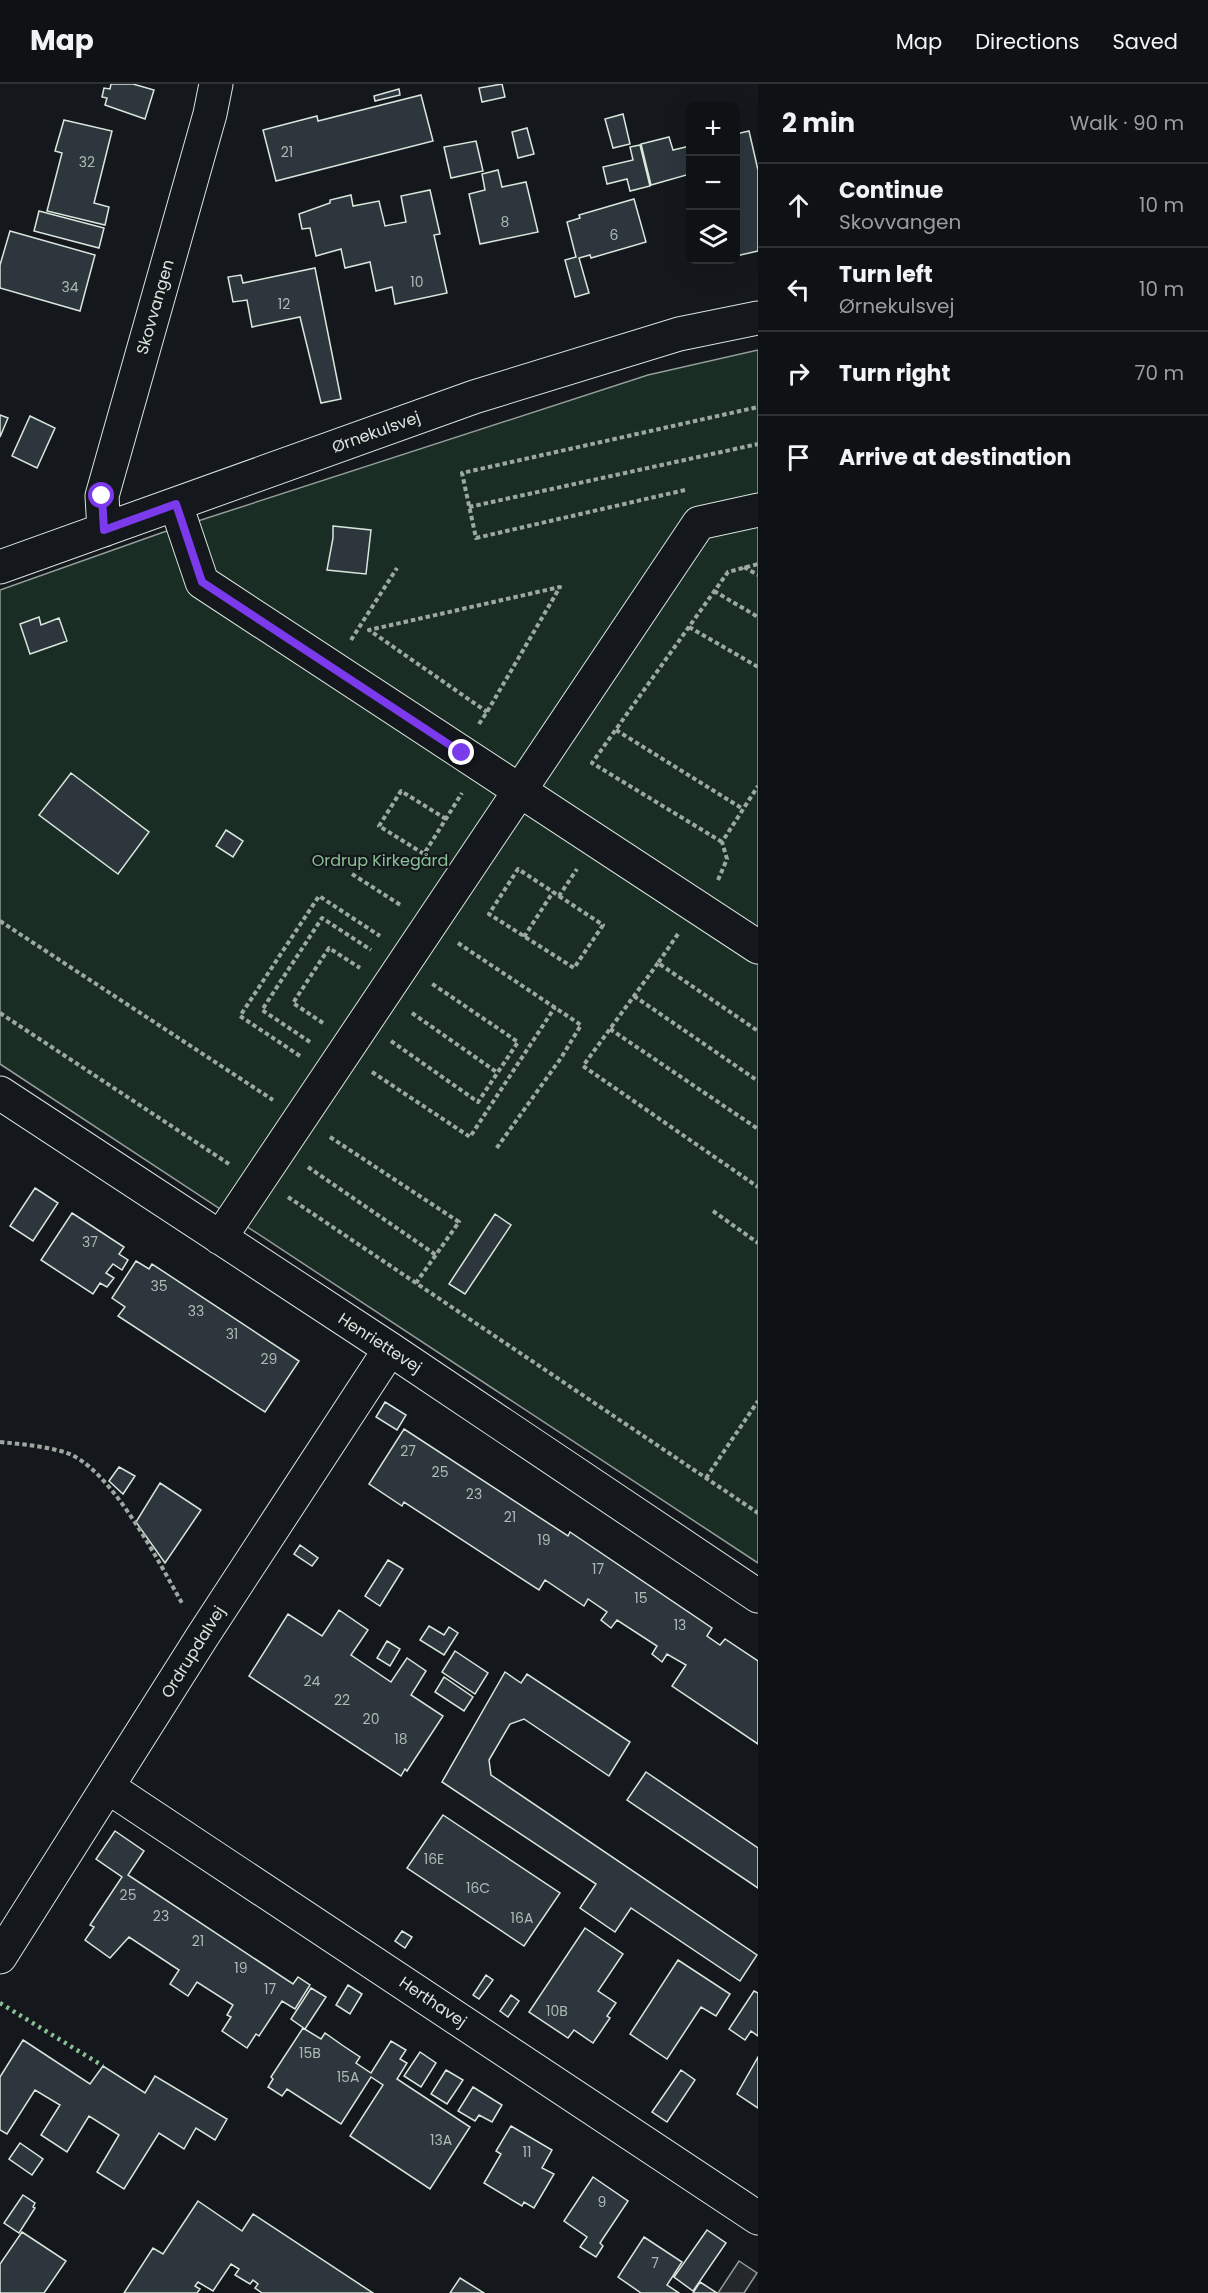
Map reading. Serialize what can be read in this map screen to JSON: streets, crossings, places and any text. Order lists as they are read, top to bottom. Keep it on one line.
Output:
{"streets":{"street":["Skovvangen","Ørnekulsvej","Henriettevej","Ordrupdalvej","Herthavej"]},"crossings":[["Skovvangen","Ørnekulsvej"],["Henriettevej","Ordrupdalvej"],["Ordrupdalvej","Herthavej"]],"parks":["Ordrup Kirkegård"],"house_numbers":["21","32","8","6","10","34","12","37","35","33","31","29","27","25","23","21","19","17","15","13","24","22","20","18","16E","16C","25","23","16A","21","19","17","10B","15B","15A","13A","11","9","7"],"page":{"header":"Map","nav":["Map","Directions","Saved"],"heading":["2 min","Walk · 90 m"],"map_buttons":["+","−"],"list":[["Continue","Skovvangen","10 m"],["Turn left","Ørnekulsvej","10 m"],["Turn right","70 m"],"Arrive at destination"]}}
